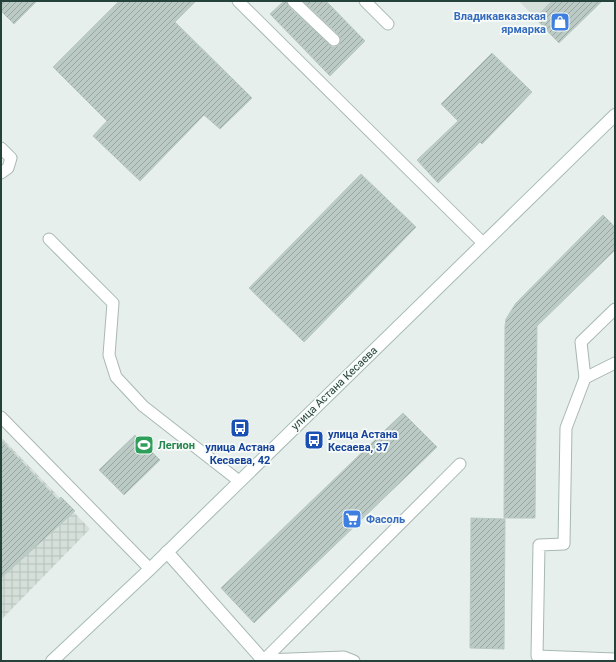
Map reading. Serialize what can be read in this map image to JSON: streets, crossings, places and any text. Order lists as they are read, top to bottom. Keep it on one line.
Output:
{"streets":{"street":["улица Астана Кесаева"]},"places":{"shop":["Владикавказская ярмарка"],"bus stop":["улица Астана Кесаева, 42","улица Астана Кесаева, 37"],"sports":["Легион"],"supermarket":["Фасоль"]}}
